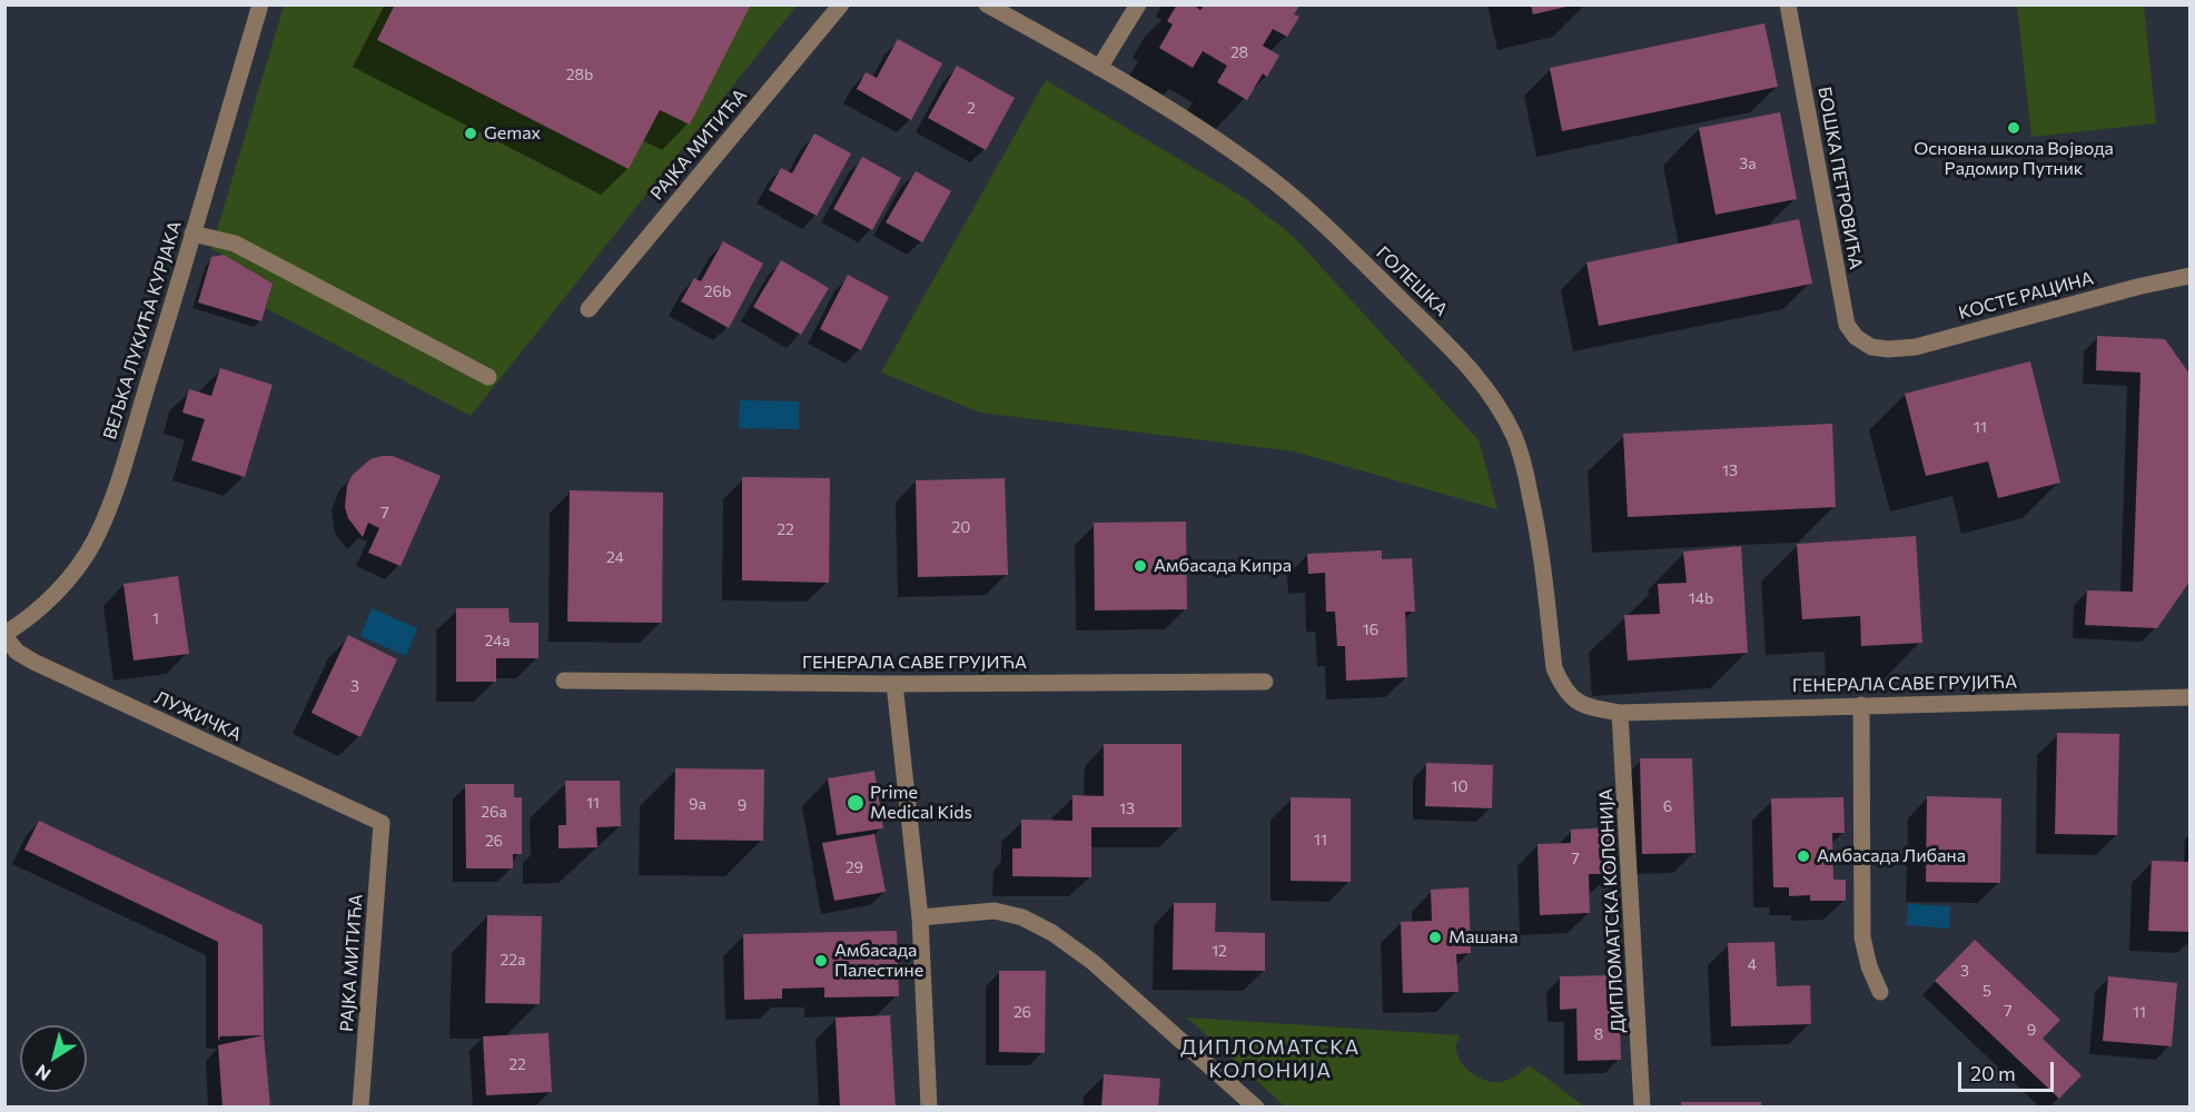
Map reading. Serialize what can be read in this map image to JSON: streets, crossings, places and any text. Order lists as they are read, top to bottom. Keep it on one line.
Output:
{"streets":{"street":["РАЈКА МИТИЋА","БОШКА ПЕТРОВИЋА","ГОЛЕШКА","КОСТЕ РАЦИНА","ВЕЉКА ЛУКИЋА КУРЈАКА","ГЕНЕРАЛА САВЕ ГРУЈИЋА","ЛУЖИЧКА","ДИПЛОМАТСКА КОЛОНИЈА"]},"crossings":[["РАЈКА МИТИЋА","ЛУЖИЧКА"],["БОШКА ПЕТРОВИЋА","КОСТЕ РАЦИНА"],["ГОЛЕШКА","ГЕНЕРАЛА САВЕ ГРУЈИЋА"],["ГОЛЕШКА","ДИПЛОМАТСКА КОЛОНИЈА"],["ВЕЉКА ЛУКИЋА КУРЈАКА","ЛУЖИЧКА"],["ГЕНЕРАЛА САВЕ ГРУЈИЋА","ДИПЛОМАТСКА КОЛОНИЈА"]],"districts":["ДИПЛОМАТСКА КОЛОНИЈА"],"places":["Основна школа Војвода Радомир Путник","Gemax","Амбасада Кипра","Prime Medical Kids","Амбасада Либана","Машана","Амбасада Палестине"],"house_numbers":["28","28b","2","3a","26b","11","13","7","20","22","24","14b","1","16","24a","3","10","11","9a","9","6","13","26a","11","26","7","29","12","22a","4","3","5","7","26","11","9","8","22"],"scale_bar":"20 m","north":"bottom left"}
